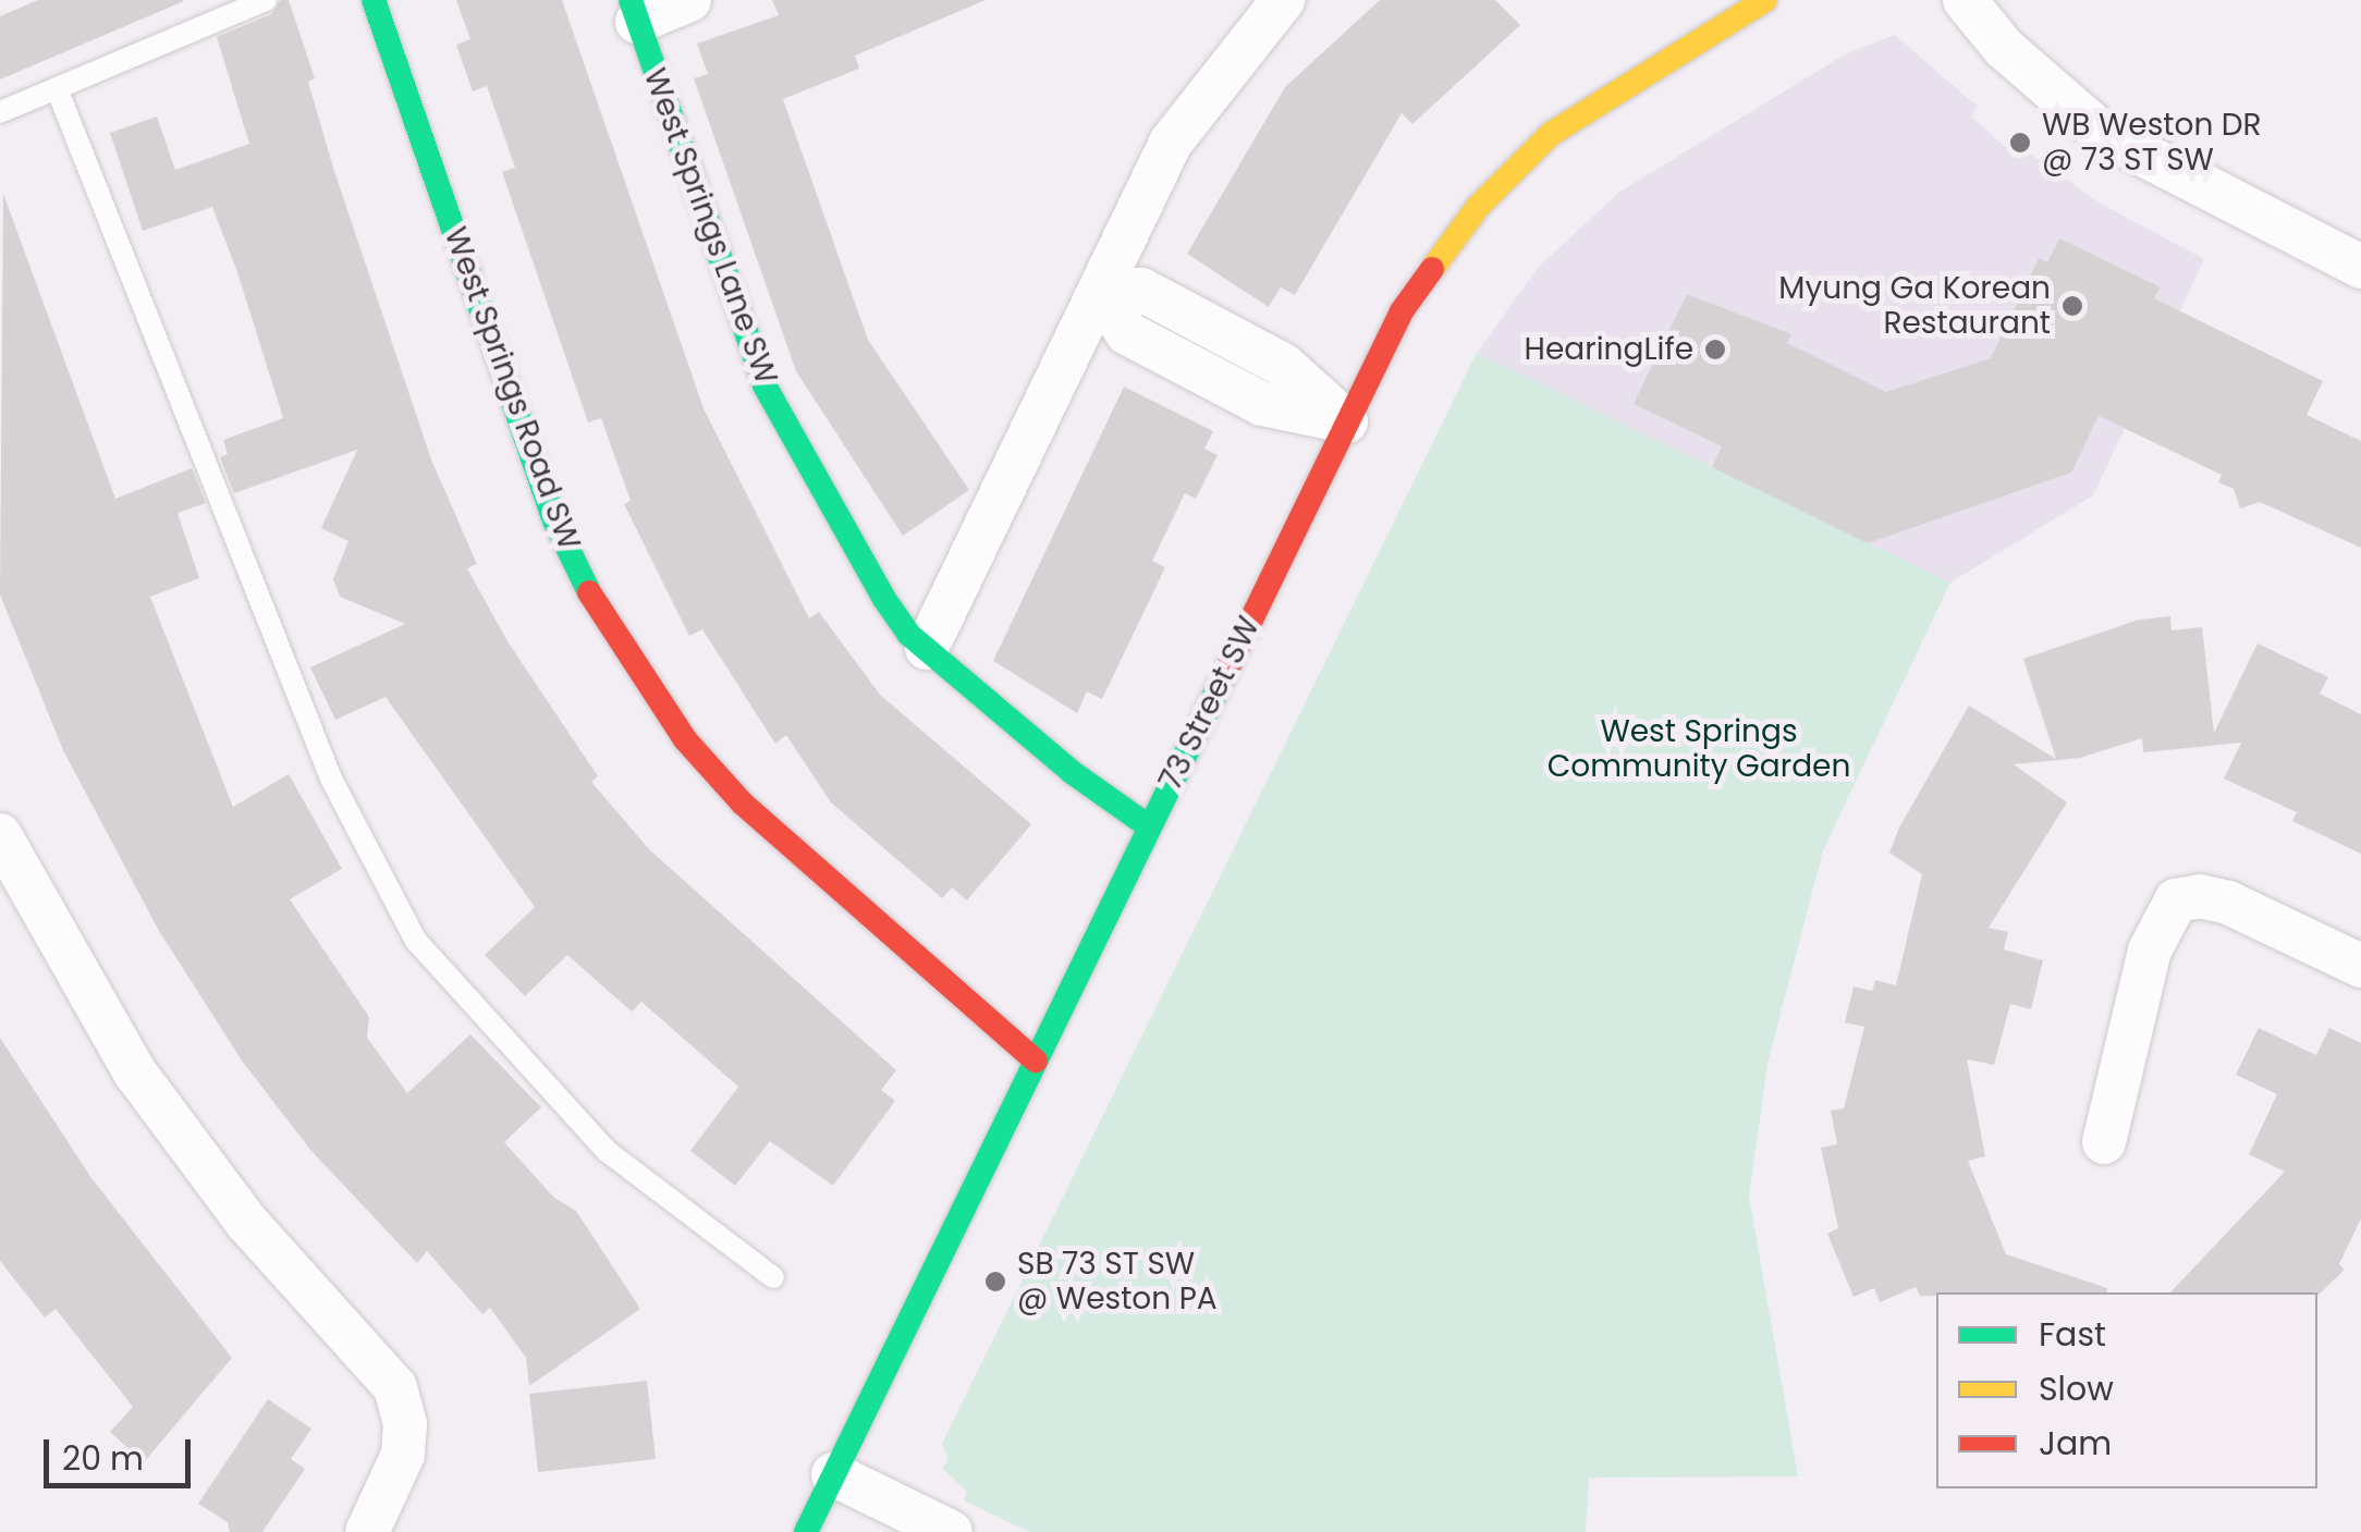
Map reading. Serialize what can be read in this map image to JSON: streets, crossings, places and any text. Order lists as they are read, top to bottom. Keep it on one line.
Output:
{"streets":{"street":["West Springs Lane SW","West Springs Road SW","73 Street SW"]},"crossings":[["West Springs Lane SW","73 Street SW"],["West Springs Road SW","73 Street SW"]],"parks":["West Springs Community Garden"],"places":["WB Weston DR @ 73 ST SW","Myung Ga Korean Restaurant","HearingLife","SB 73 ST SW @ Weston PA"],"legend":["Fast","Slow","Jam"],"scale_bar":"20 m"}
